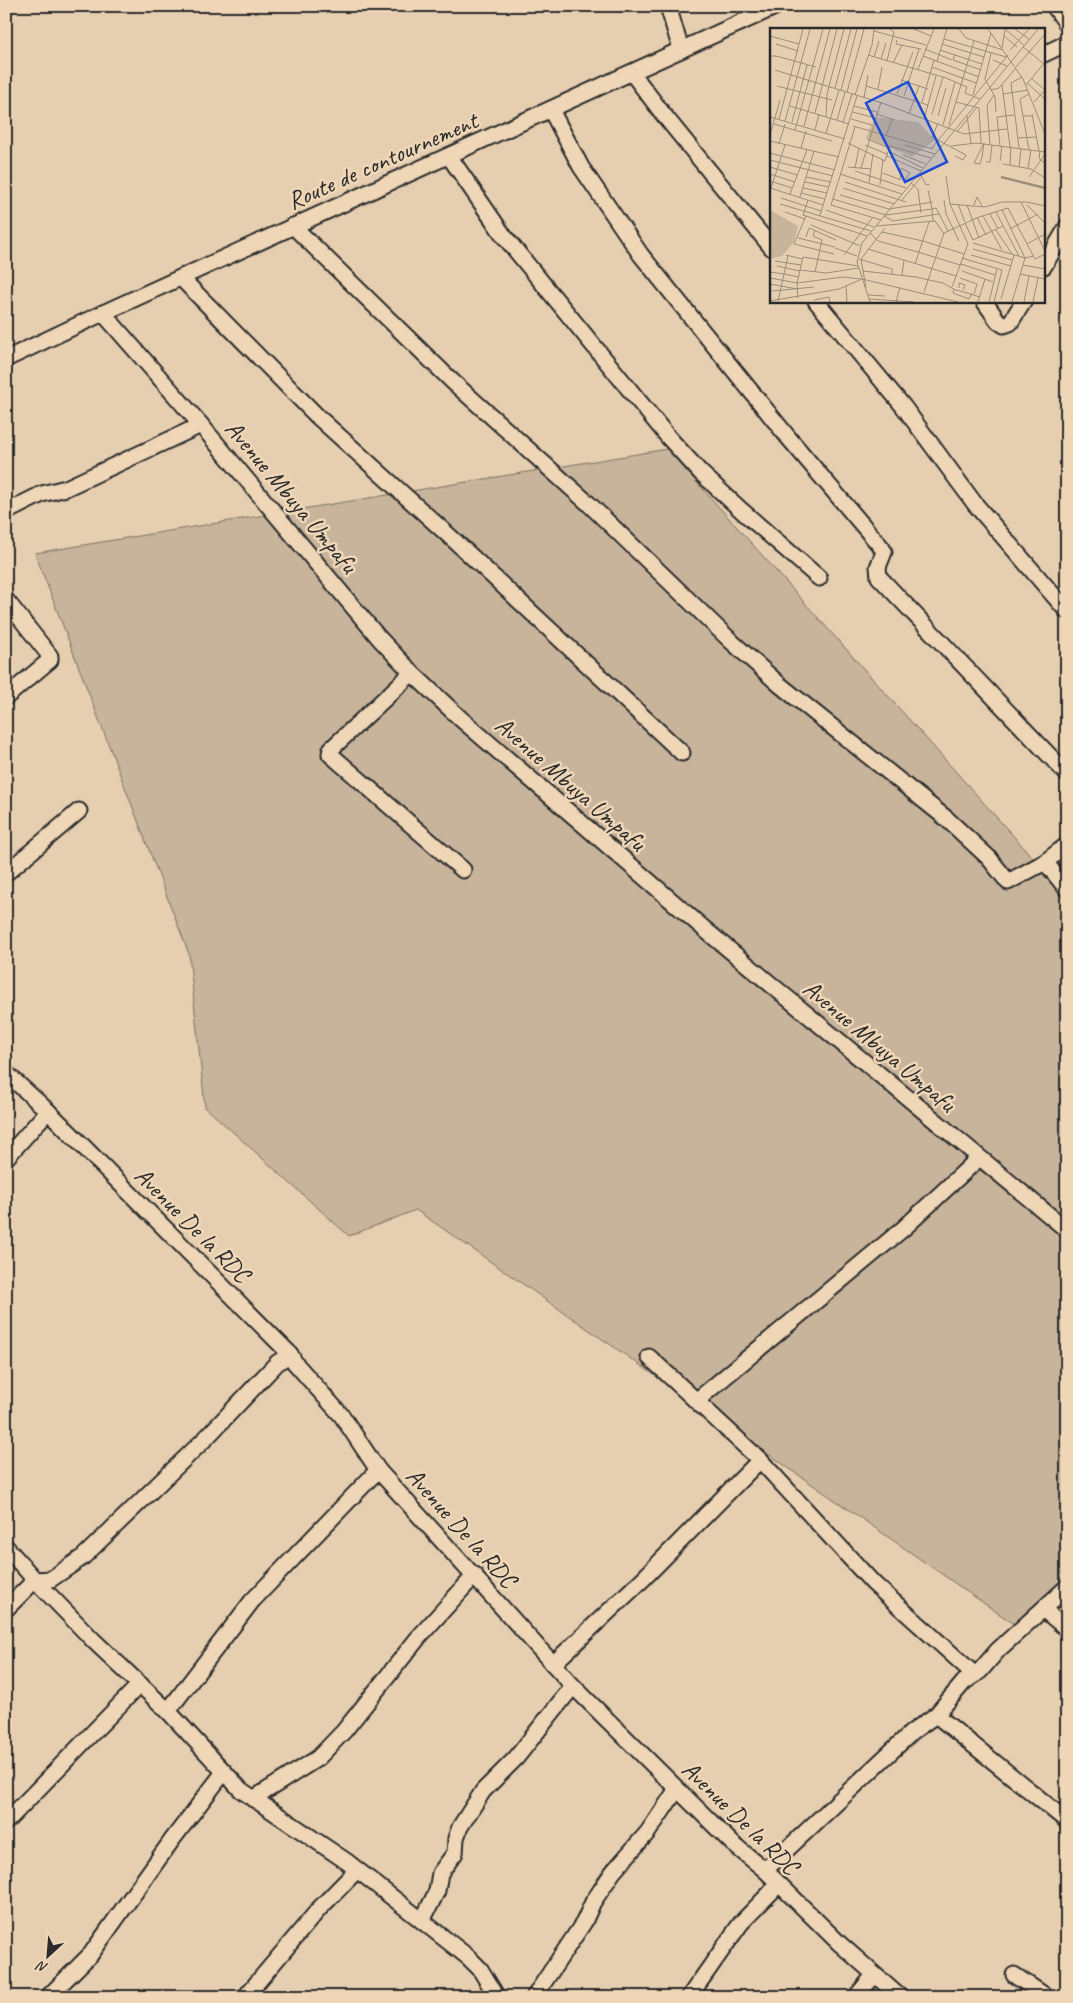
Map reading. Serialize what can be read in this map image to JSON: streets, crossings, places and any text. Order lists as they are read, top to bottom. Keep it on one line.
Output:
{"streets":{"street":["Route de contournement","Avenue Mbuya Umpafu","Avenue De la RDC"]},"crossings":[["Route de contournement","Avenue Mbuya Umpafu"]],"north":"bottom left"}
